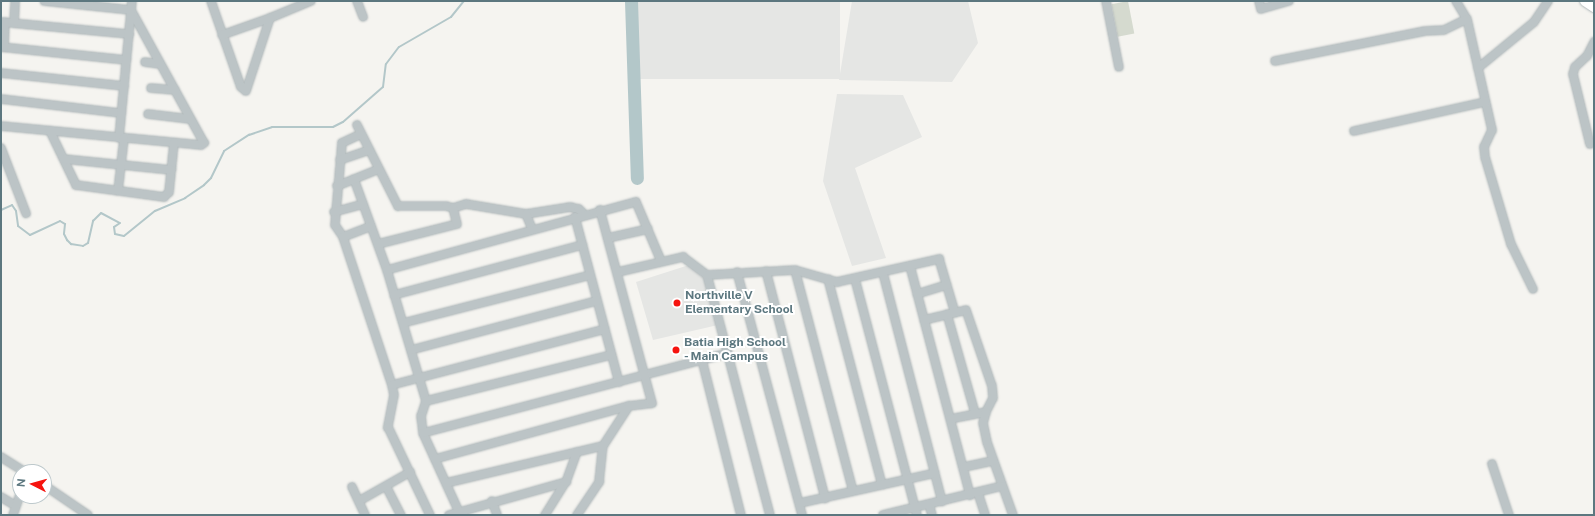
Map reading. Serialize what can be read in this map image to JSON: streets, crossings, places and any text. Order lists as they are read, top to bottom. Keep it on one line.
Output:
{"places":["Northville V Elementary School","Batia High School - Main Campus"],"north":"left"}
